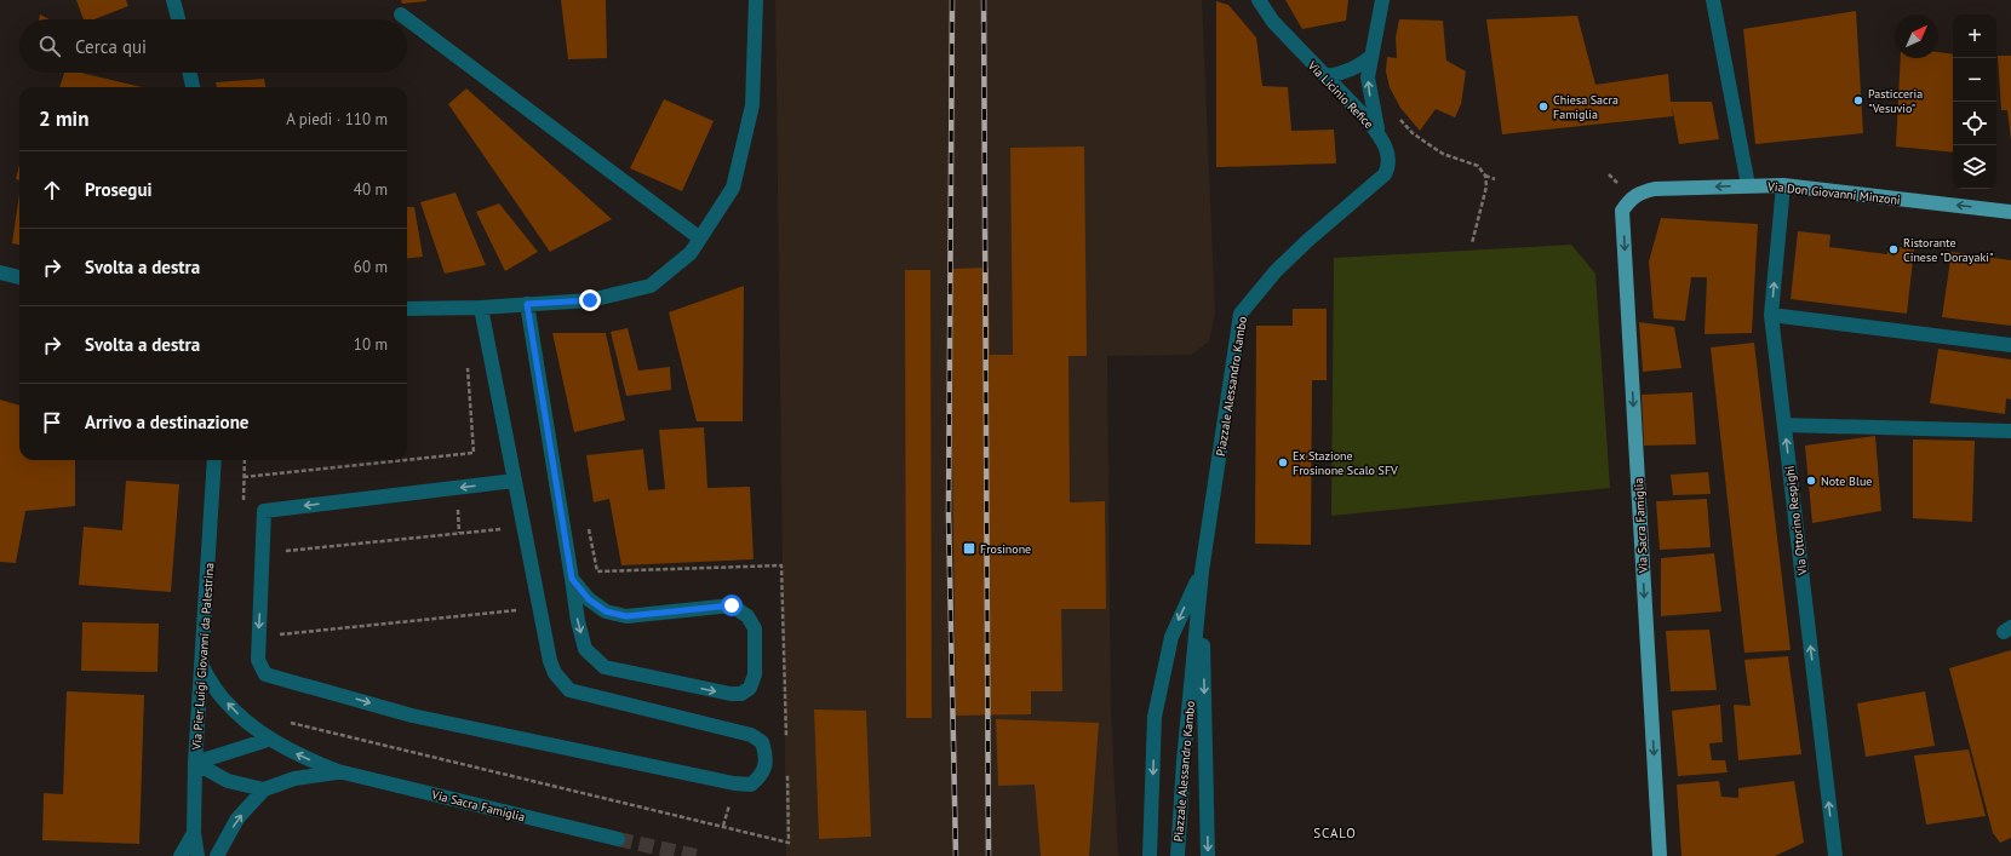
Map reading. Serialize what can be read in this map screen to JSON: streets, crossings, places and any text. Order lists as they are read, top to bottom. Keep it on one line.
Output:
{"streets":{"main road":["Via Don Giovanni Minzoni","Via Sacra Famiglia"],"street":["Via Licinio Refice","Piazzale Alessandro Kambo","Via Ottorino Respighi","Via Pier Luigi Giovanni da Palestrina"]},"crossings":[["Via Licinio Refice","Piazzale Alessandro Kambo"],["Via Don Giovanni Minzoni","Via Ottorino Respighi"],["Via Don Giovanni Minzoni","Via Sacra Famiglia"],["Via Sacra Famiglia","Via Pier Luigi Giovanni da Palestrina"]],"one_way":["Via Don Giovanni Minzoni","Via Ottorino Respighi"],"districts":["SCALO"],"places":{"other":["Pasticceria \"Vesuvio\"","Chiesa Sacra Famiglia","Ristorante Cinese \"Dorayaki\"","Ex Stazione Frosinone Scalo SFV","Note Blue"],"transit":["Frosinone"]},"north":"top right","page":{"map_buttons":["+","−"],"search":"Cerca qui","heading":["2 min","A piedi · 110 m"],"list":[["Prosegui","40 m"],["Svolta a destra","60 m"],["Svolta a destra","10 m"],"Arrivo a destinazione"]}}
